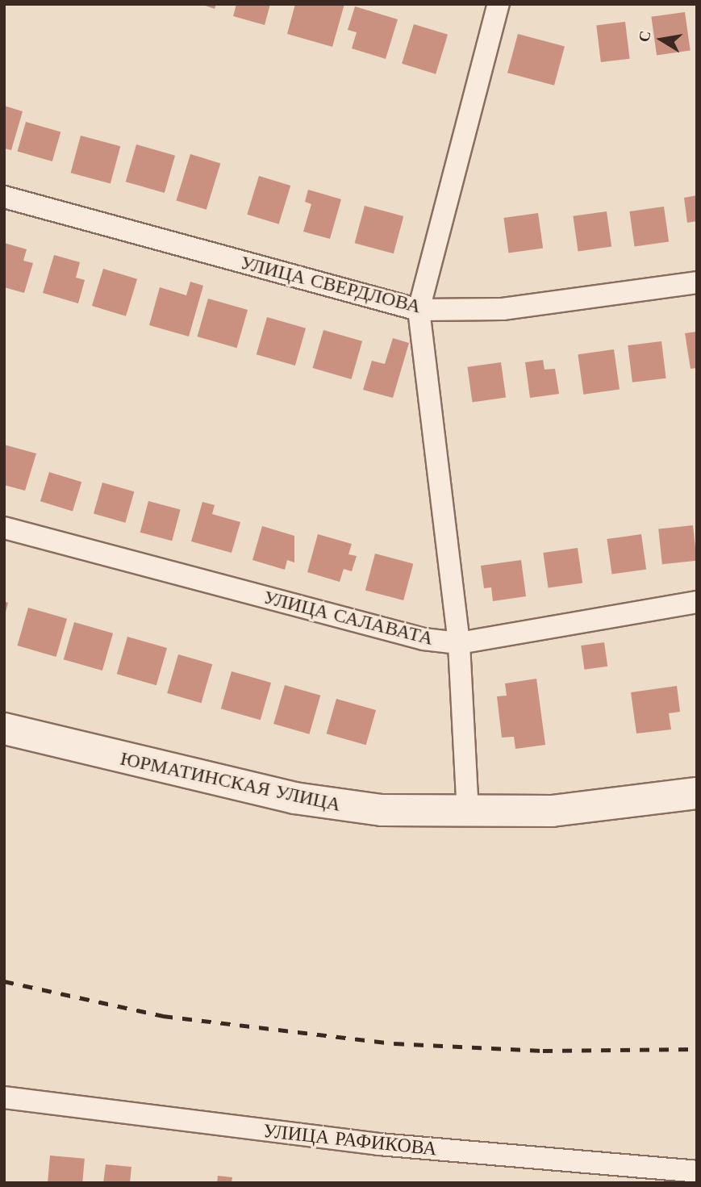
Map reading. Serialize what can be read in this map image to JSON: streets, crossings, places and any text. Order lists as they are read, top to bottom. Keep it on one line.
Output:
{"streets":{"main road":["ЮРМАТИНСКАЯ УЛИЦА"],"street":["УЛИЦА СВЕРДЛОВА","УЛИЦА САЛАВАТА","УЛИЦА РАФИКОВА"]},"north":"left"}
